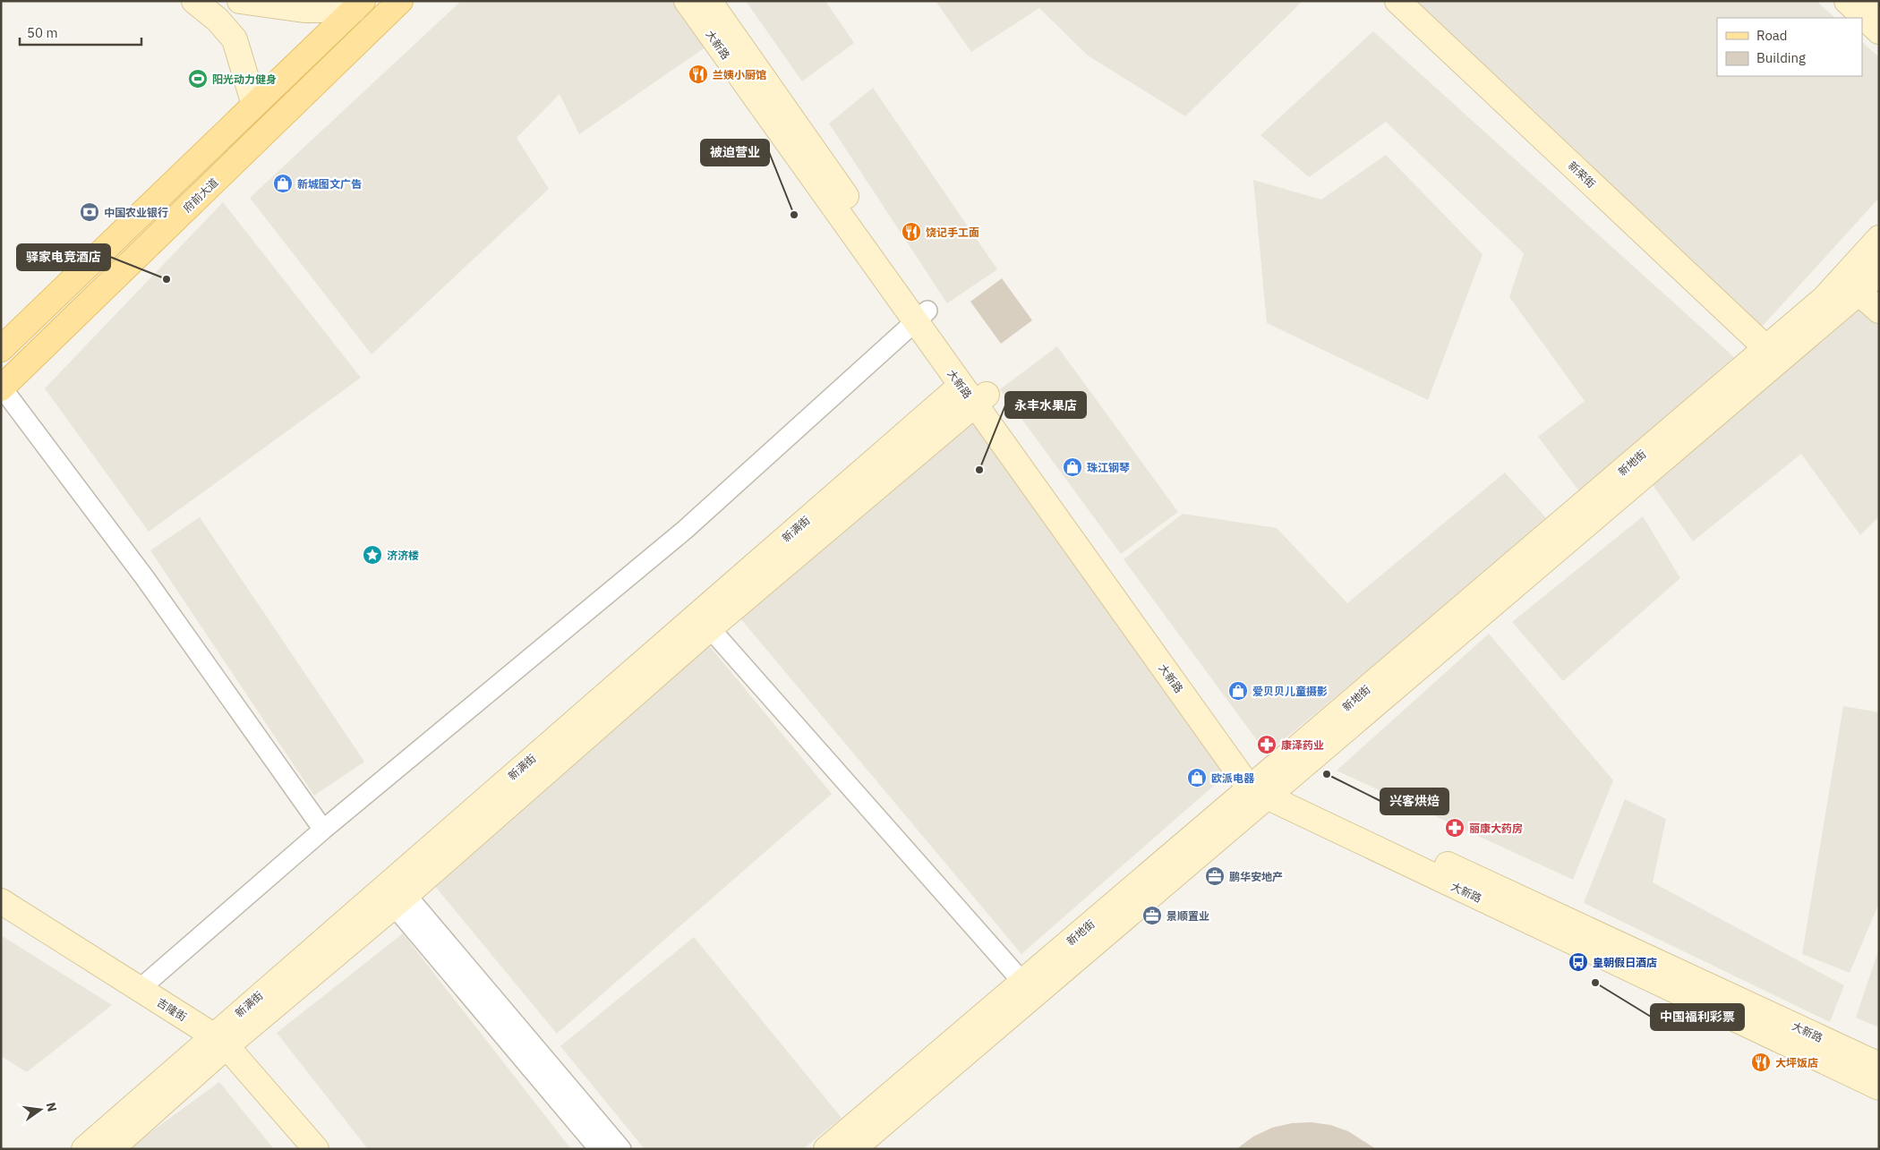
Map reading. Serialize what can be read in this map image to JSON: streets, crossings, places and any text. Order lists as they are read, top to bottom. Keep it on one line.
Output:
{"streets":{"main road":["府前大道"],"street":["大新路","新荣街","新地街","新满街","吉隆街"]},"crossings":[["大新路","新地街"],["大新路","新满街"],["新荣街","新地街"],["新满街","吉隆街"]],"places":{"restaurant":["兰姨小厨馆","饶记手工面","大坪饭店"],"sports":["阳光动力健身"],"shop":["新城图文广告","珠江钢琴","爱贝贝儿童摄影","欧派电器"],"bank":["中国农业银行"],"other":["被迫营业","驿家电竞酒店","永丰水果店","兴客烘焙","中国福利彩票"],"place":["济济楼"],"pharmacy":["康泽药业","丽康大药房"],"office":["鹏华安地产","景顺置业"],"bus stop":["皇朝假日酒店"]},"legend":["Road","Building"],"scale_bar":"50 m","north":"right"}
